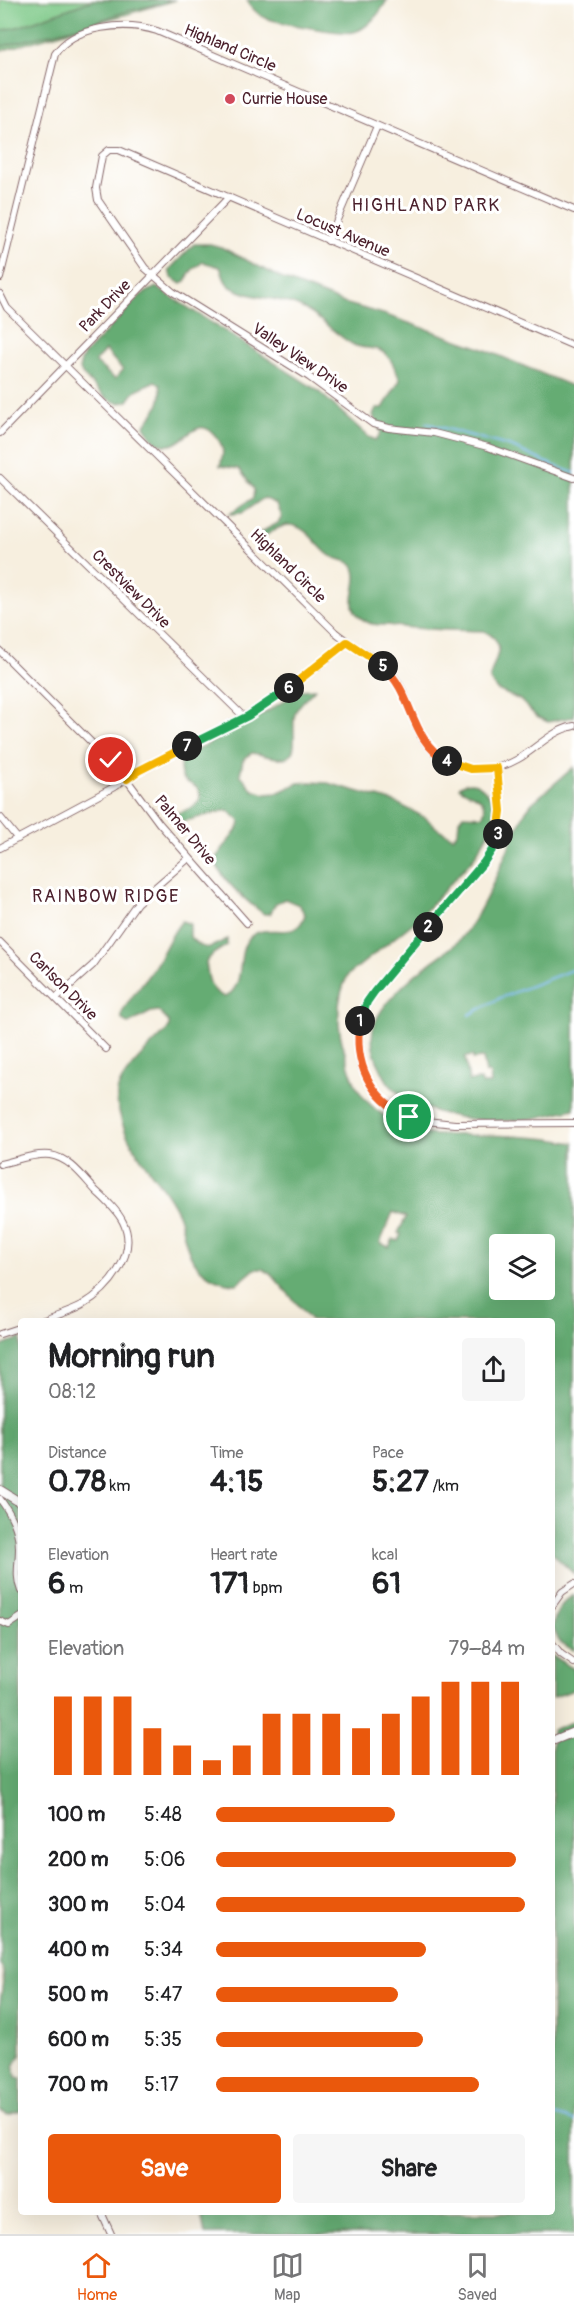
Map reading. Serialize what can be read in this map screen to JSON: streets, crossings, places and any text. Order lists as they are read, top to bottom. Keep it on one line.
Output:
{"streets":{"street":["Highland Circle","Locust Avenue","Park Drive","Valley View Drive","Crestview Drive","Palmer Drive","Carlson Drive"]},"crossings":[["Highland Circle","Park Drive"],["Locust Avenue","Park Drive"],["Locust Avenue","Valley View Drive"],["Park Drive","Valley View Drive"]],"districts":["HIGHLAND PARK","RAINBOW RIDGE"],"places":["Currie House"],"page":{"pins":["5","6","7","4","3","2","1"],"heading":["Morning run","08:12"],"stats":[["Distance","0.78 km"],["Time","4:15"],["Pace","5:27 /km"],["Elevation","6 m"],["Heart rate","171 bpm"],["kcal","61"]],"chart":["Elevation","79–84 m"],"list":[{"name":"100 m","note":"5:48"},{"name":"200 m","note":"5:06"},{"name":"300 m","note":"5:04"},{"name":"400 m","note":"5:34"},{"name":"500 m","note":"5:47"},{"name":"600 m","note":"5:35"},{"name":"700 m","note":"5:17"}],"buttons":["Save","Share"],"tabs":["Home","Map","Saved"]}}
